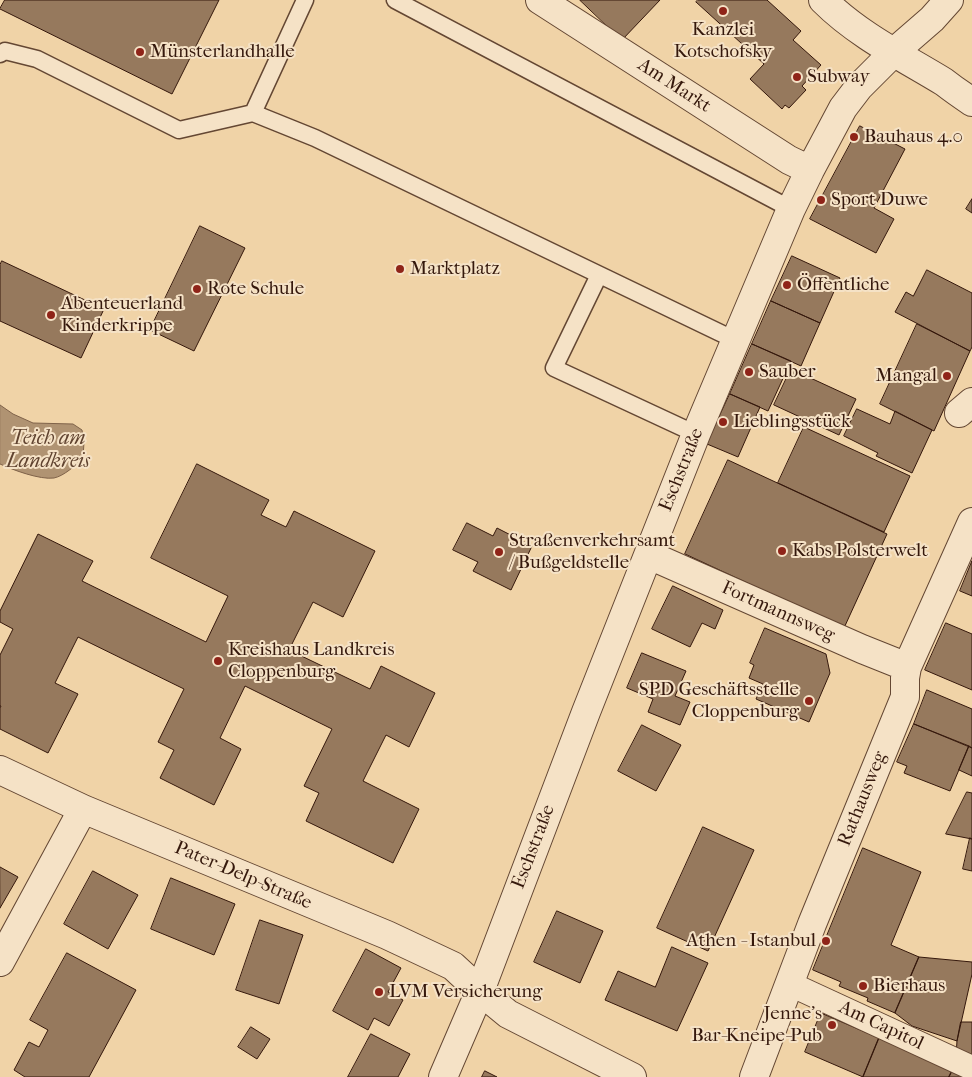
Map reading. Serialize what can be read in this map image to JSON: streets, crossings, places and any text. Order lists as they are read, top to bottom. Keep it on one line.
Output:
{"streets":{"street":["Am Markt","Eschstraße","Fortmannsweg","Rathausweg","Pater-Delp-Straße","Am Capitol"]},"crossings":[["Am Markt","Eschstraße"],["Eschstraße","Fortmannsweg"],["Eschstraße","Pater-Delp-Straße"],["Fortmannsweg","Rathausweg"],["Rathausweg","Am Capitol"]],"water":["Teich am Landkreis"],"places":["Kanzlei Kotschofsky","Münsterlandhalle","Subway","Bauhaus 4.0","Sport Duwe","Marktplatz","Öffentliche","Rote Schule","Abenteuerland Kinderkrippe","Sauber","Mangal","Lieblingsstück","Kabs Polsterwelt","Straßenverkehrsamt / Bußgeldstelle","Kreishaus Landkreis Cloppenburg","SPD Geschäftsstelle Cloppenburg","Athen - Istanbul","Bierhaus","LVM Versicherung","Jenne's Bar-Kneipe-Pub"]}
